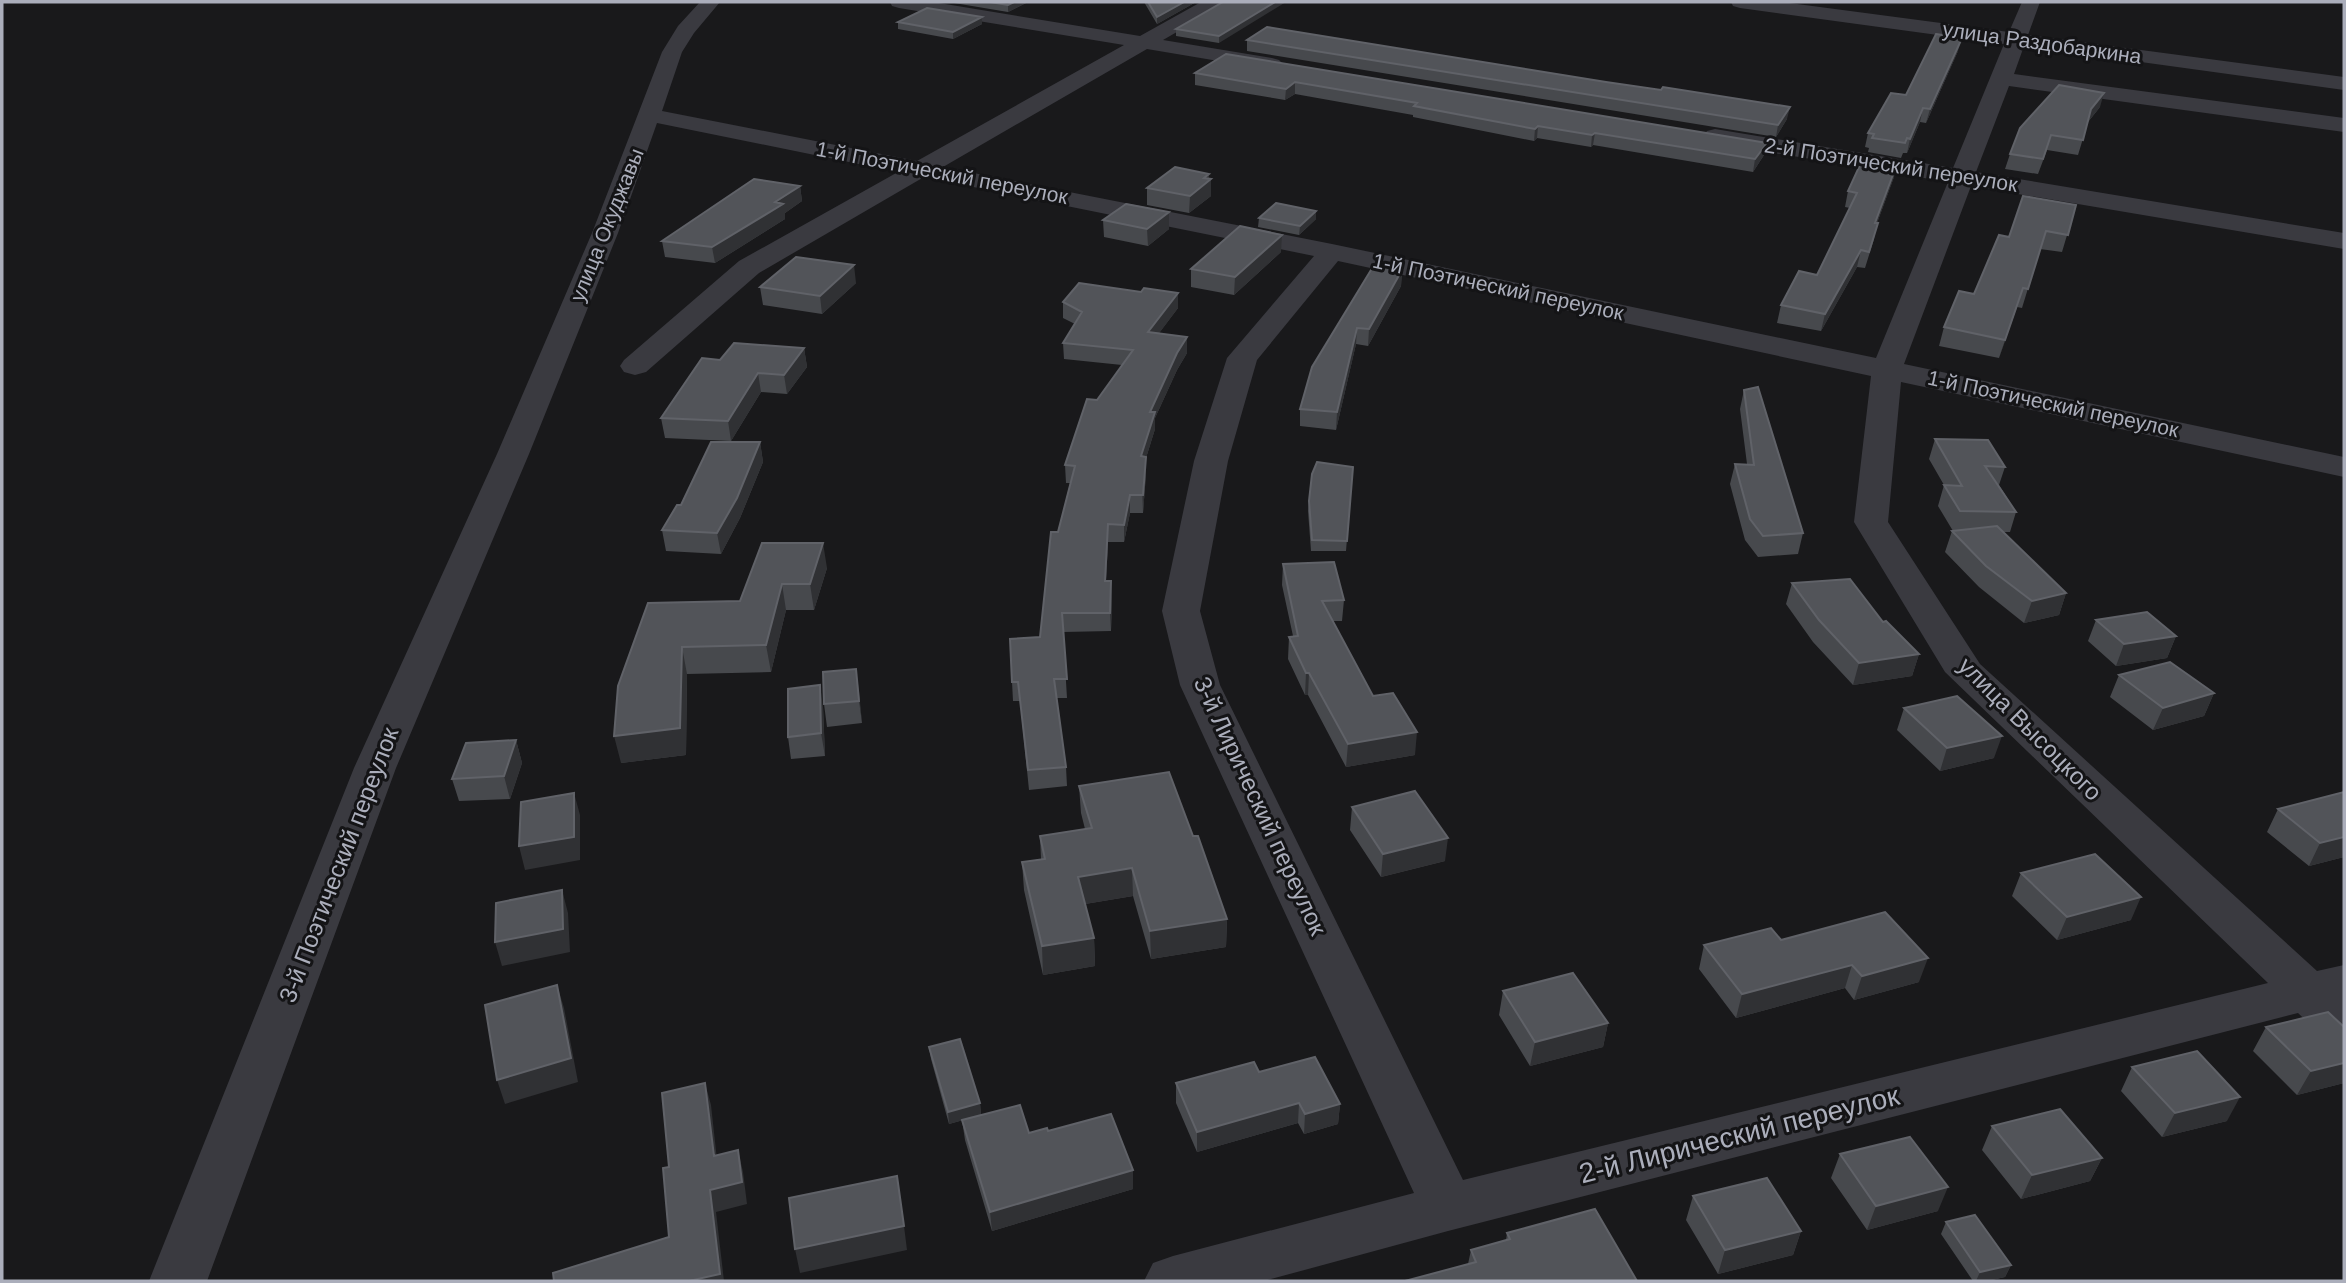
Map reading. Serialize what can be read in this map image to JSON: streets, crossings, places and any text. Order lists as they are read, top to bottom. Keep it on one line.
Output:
{"streets":{"street":["улица Раздобаркина","2-й Поэтический переулок","1-й Поэтический переулок","улица Окуджавы","улица Высоцкого","3-й Лирический переулок","3-й Поэтический переулок","2-й Лирический переулок"]},"crossings":[["улица Раздобаркина","улица Высоцкого"],["2-й Поэтический переулок","улица Высоцкого"],["1-й Поэтический переулок","улица Окуджавы"],["1-й Поэтический переулок","улица Высоцкого"],["1-й Поэтический переулок","3-й Лирический переулок"],["улица Окуджавы","3-й Поэтический переулок"],["улица Высоцкого","2-й Лирический переулок"],["3-й Лирический переулок","2-й Лирический переулок"]]}
